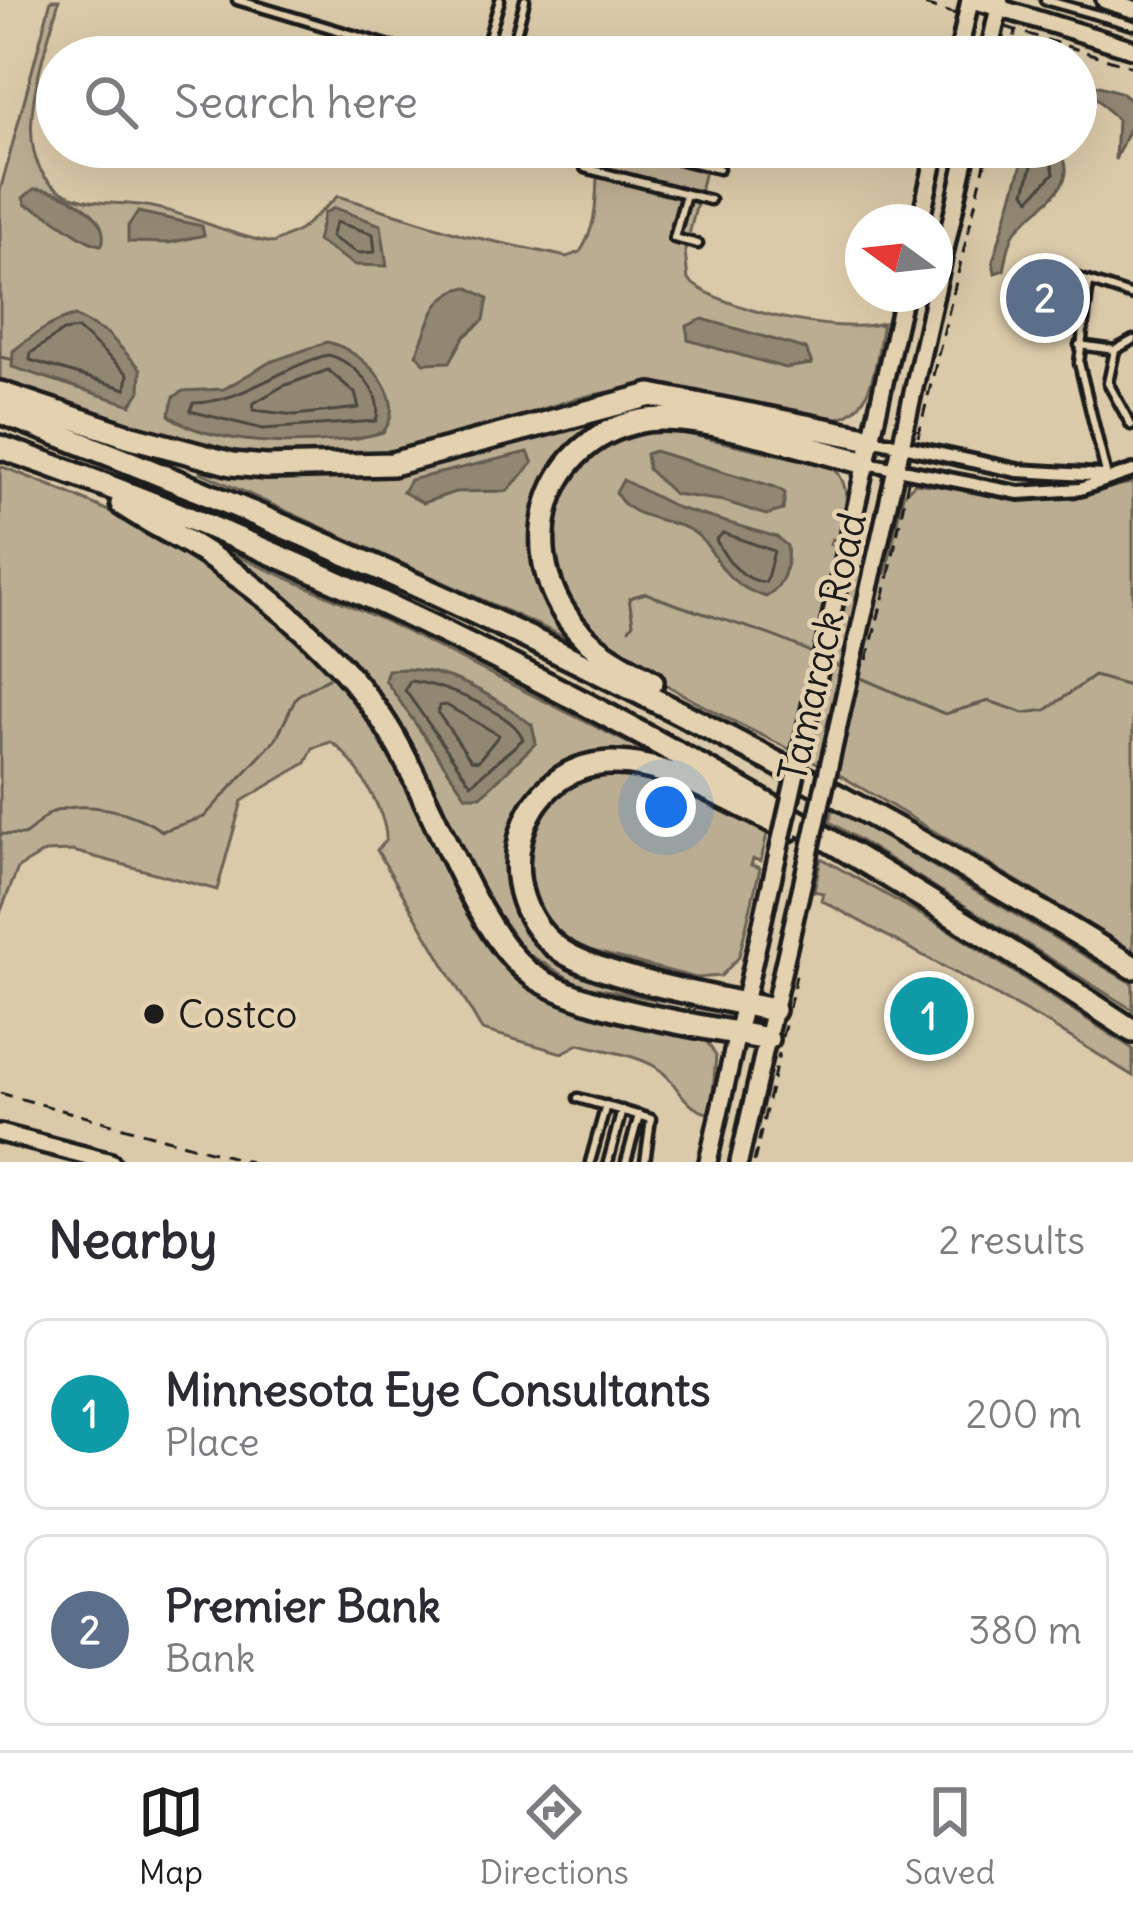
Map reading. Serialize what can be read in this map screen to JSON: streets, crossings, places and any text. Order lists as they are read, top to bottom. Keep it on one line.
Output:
{"streets":{"street":["Tamarack Road"]},"places":["Costco"],"north":"left","page":{"search":"Search here","pins":["2","1"],"heading":["Nearby","2 results"],"list":[{"mark":"1","name":"Minnesota Eye Consultants","note":"Place","value":"200 m"},{"mark":"2","name":"Premier Bank","note":"Bank","value":"380 m"}],"nav":["Map","Directions","Saved"]}}
